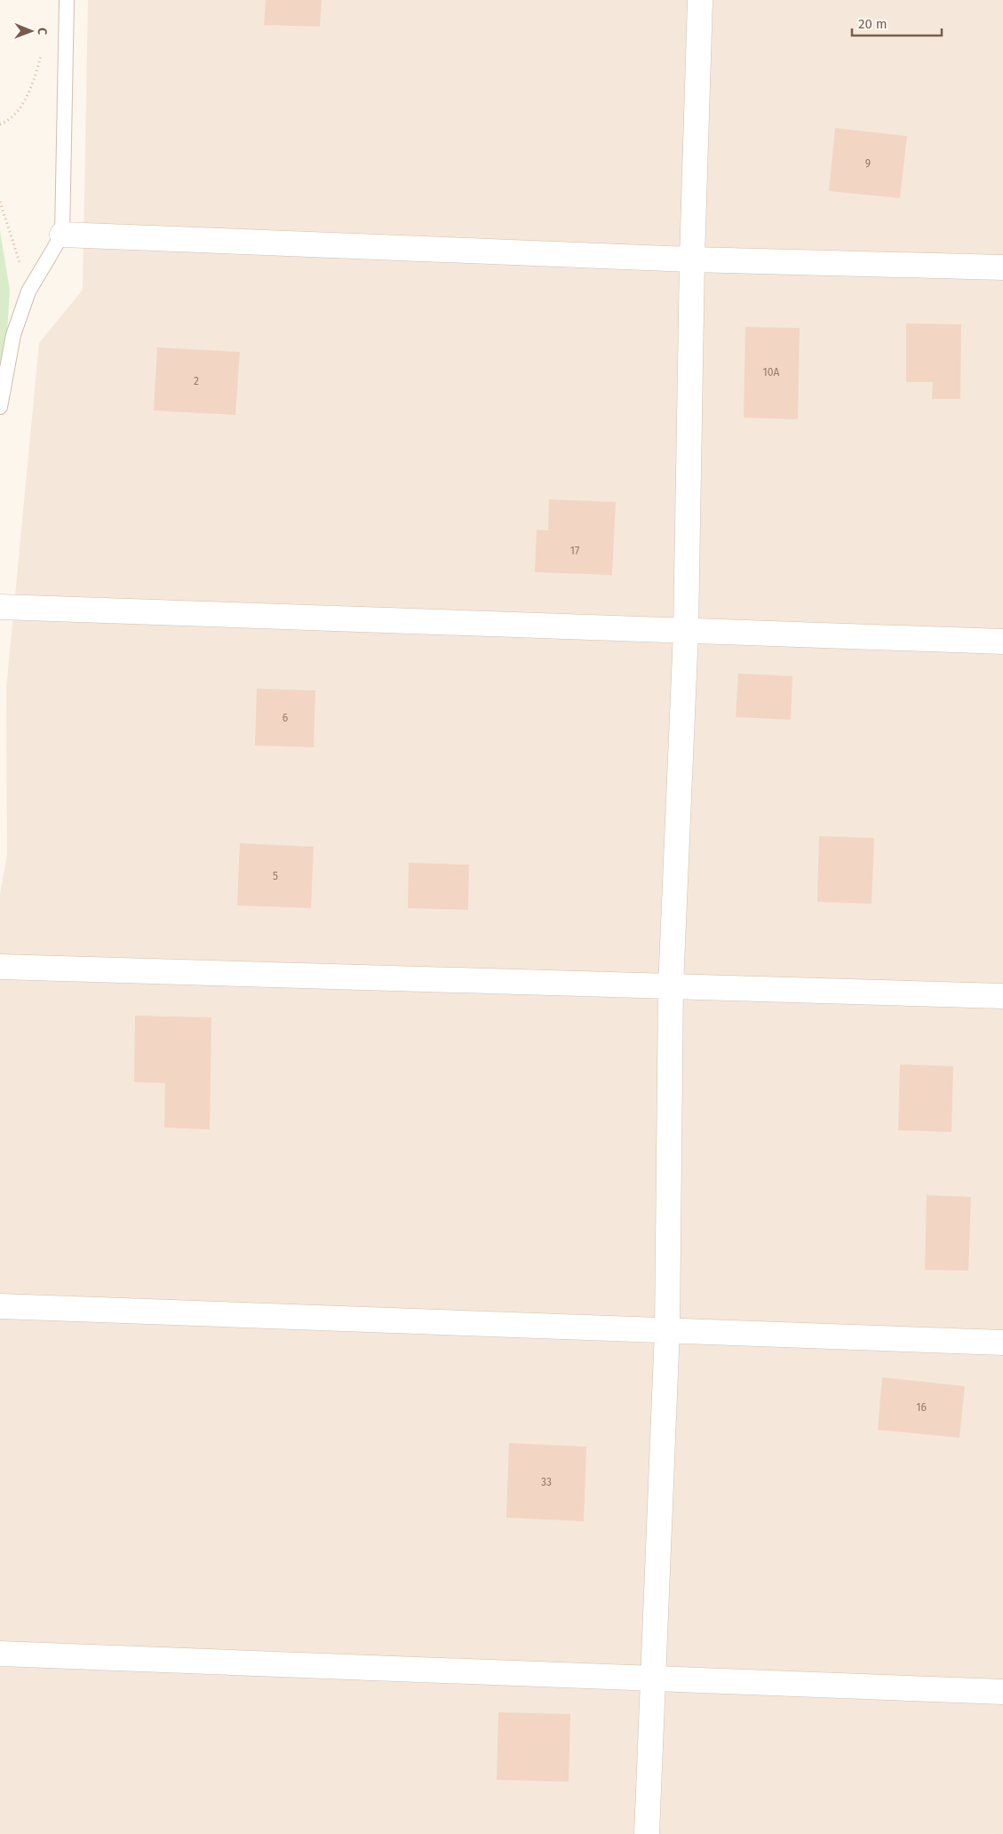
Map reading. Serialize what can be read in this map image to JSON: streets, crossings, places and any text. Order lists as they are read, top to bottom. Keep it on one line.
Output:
{"house_numbers":["9","10А","2","17","6","5","16","33"],"scale_bar":"20 m","north":"right"}
